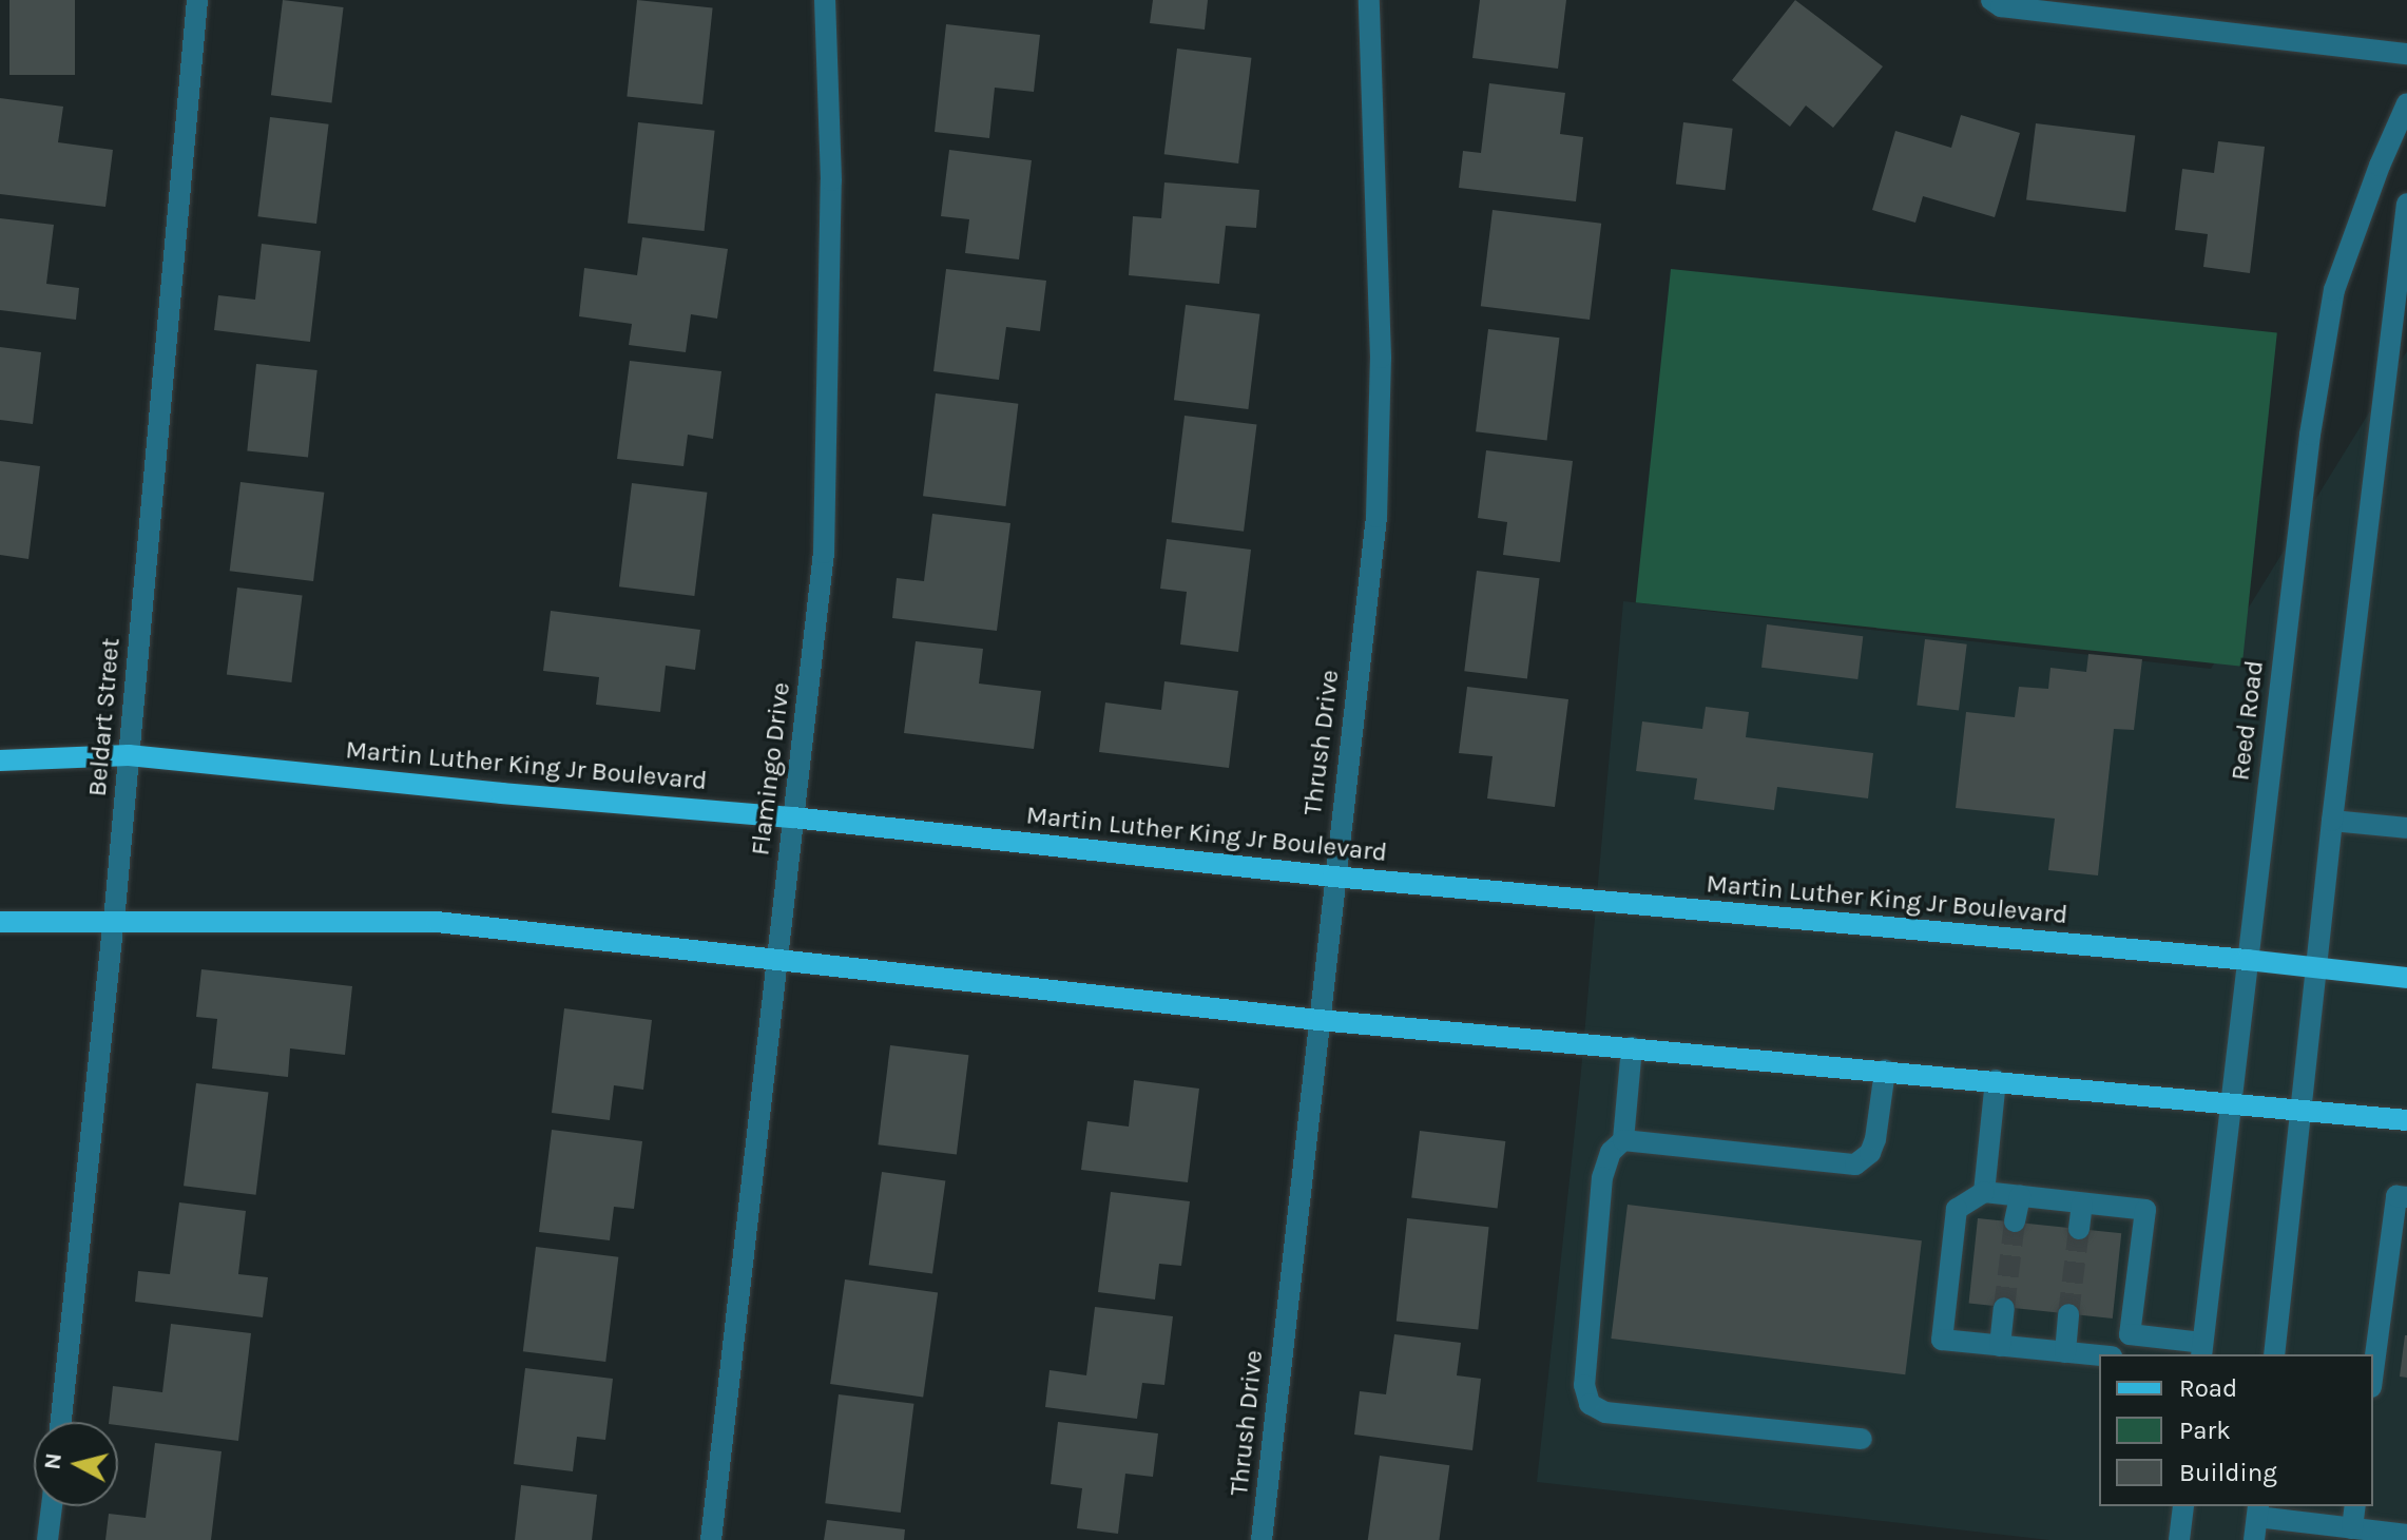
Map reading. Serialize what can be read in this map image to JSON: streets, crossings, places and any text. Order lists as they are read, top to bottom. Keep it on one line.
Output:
{"streets":{"main road":["Martin Luther King Jr Boulevard"],"street":["Beldart Street","Reed Road","Thrush Drive","Flamingo Drive"]},"crossings":[["Beldart Street","Martin Luther King Jr Boulevard"],["Reed Road","Martin Luther King Jr Boulevard"],["Thrush Drive","Martin Luther King Jr Boulevard"],["Martin Luther King Jr Boulevard","Flamingo Drive"]],"legend":["Road","Park","Building"],"north":"left"}
